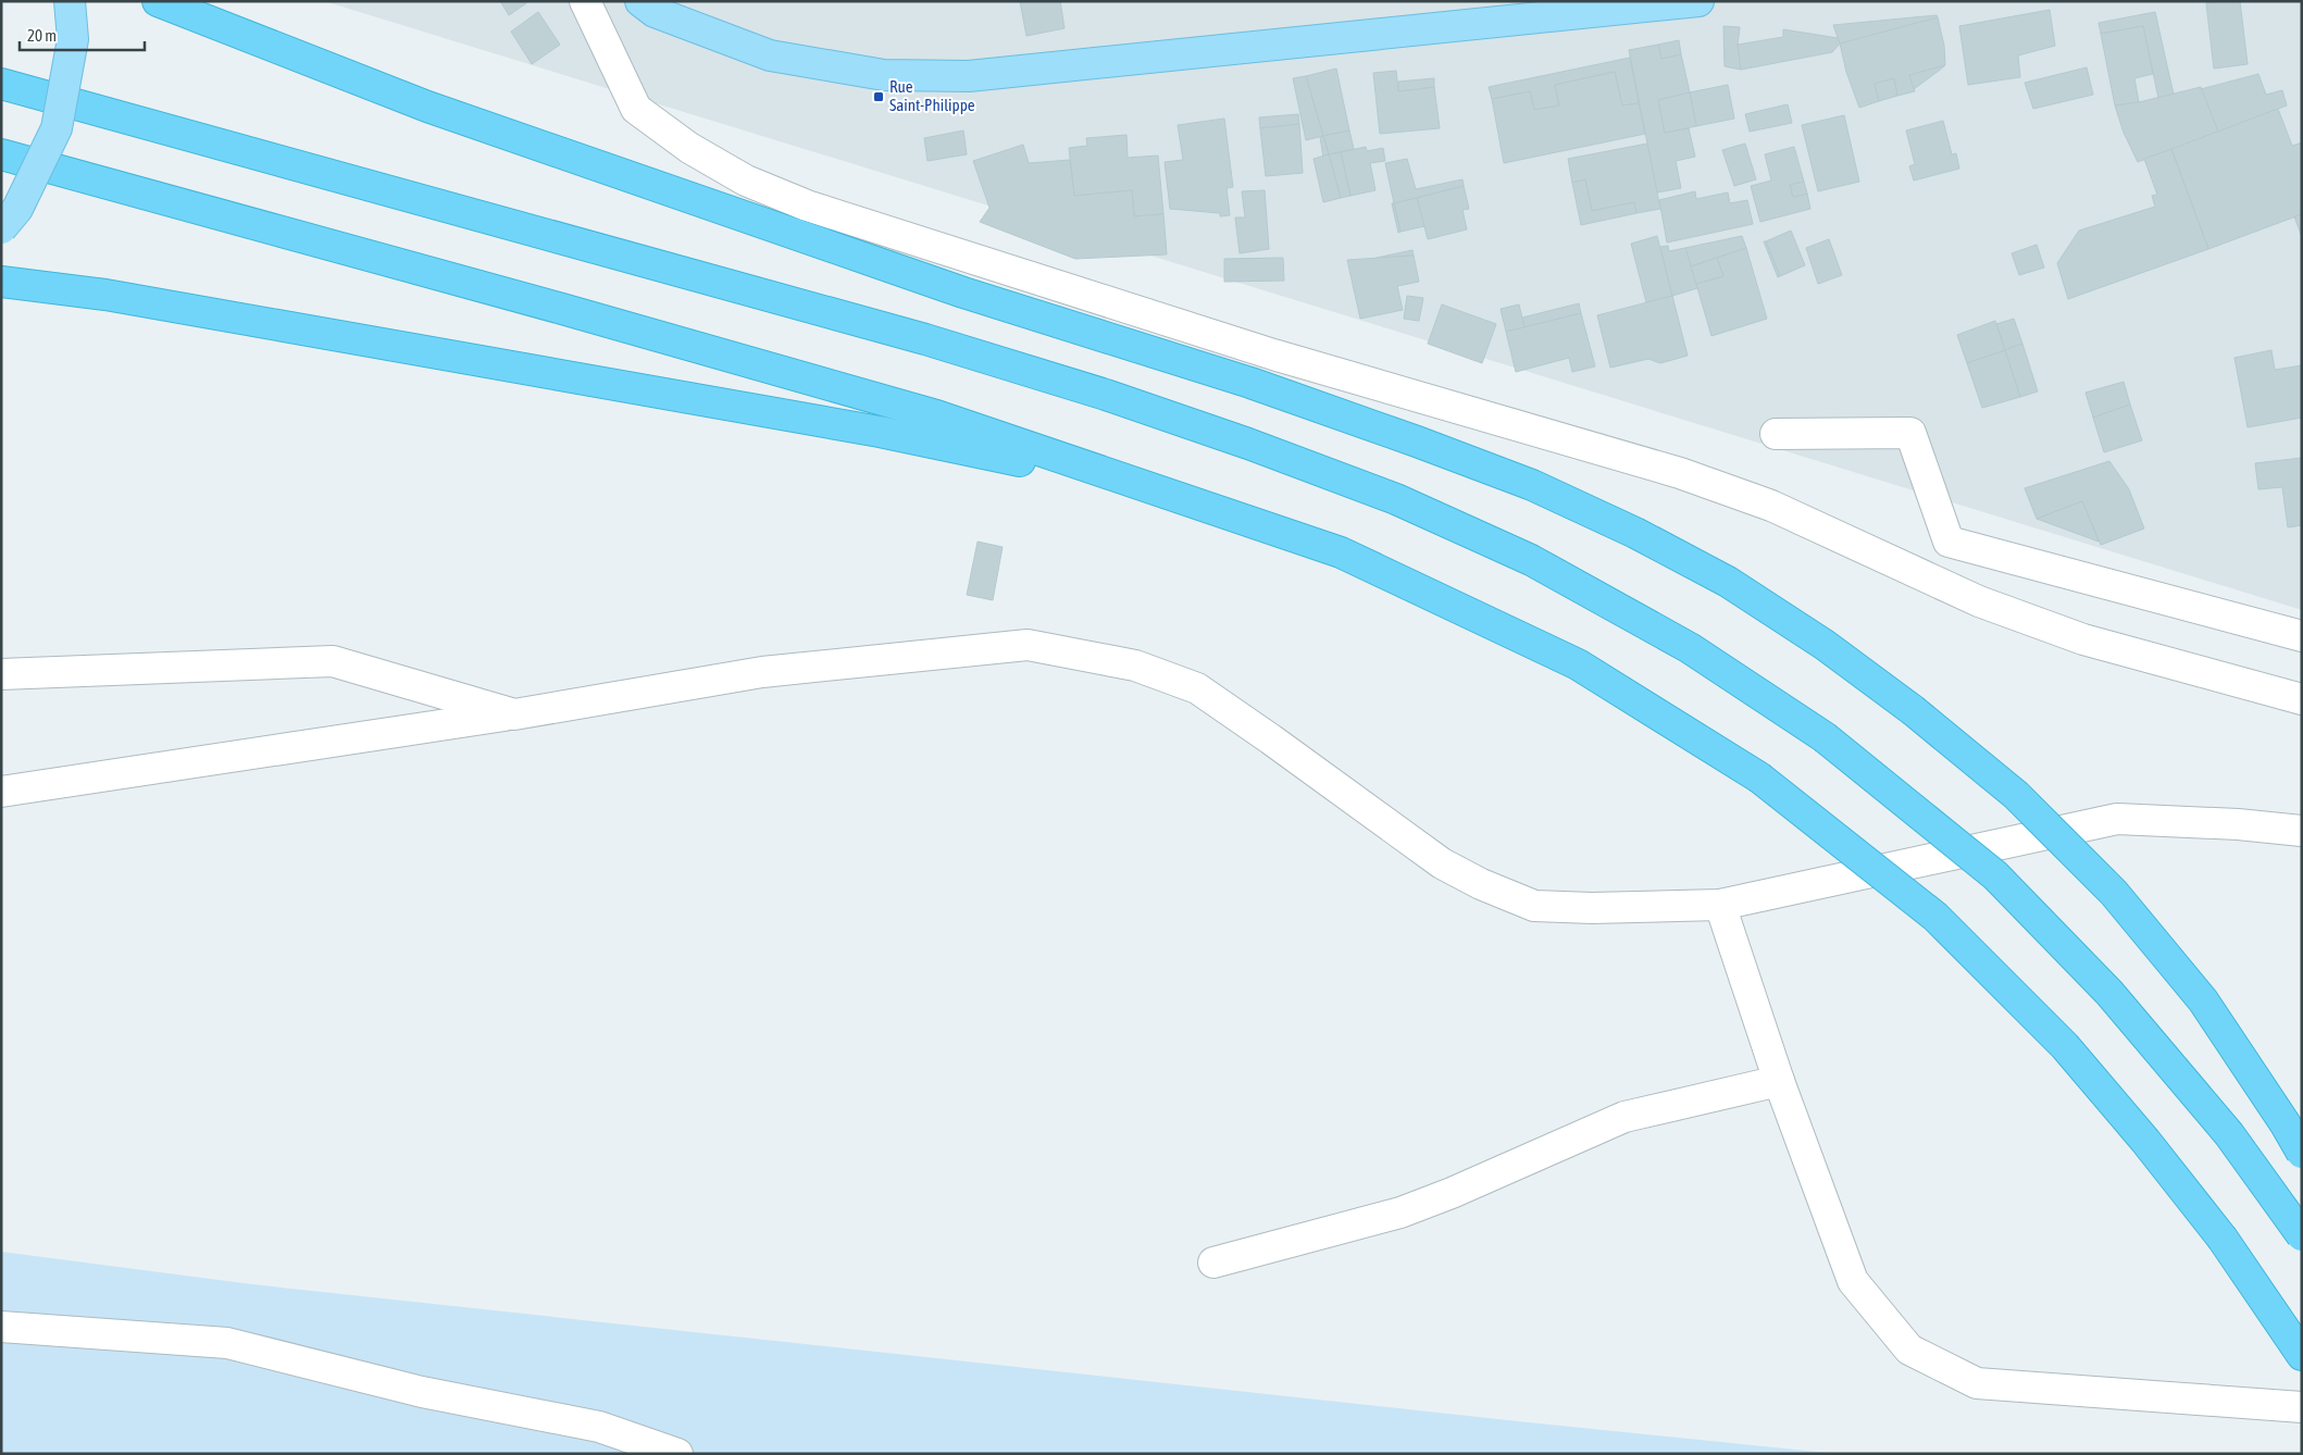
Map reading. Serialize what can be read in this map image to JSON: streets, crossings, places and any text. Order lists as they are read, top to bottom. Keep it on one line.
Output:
{"places":{"transit":["Rue Saint-Philippe"]},"scale_bar":"20 m"}
